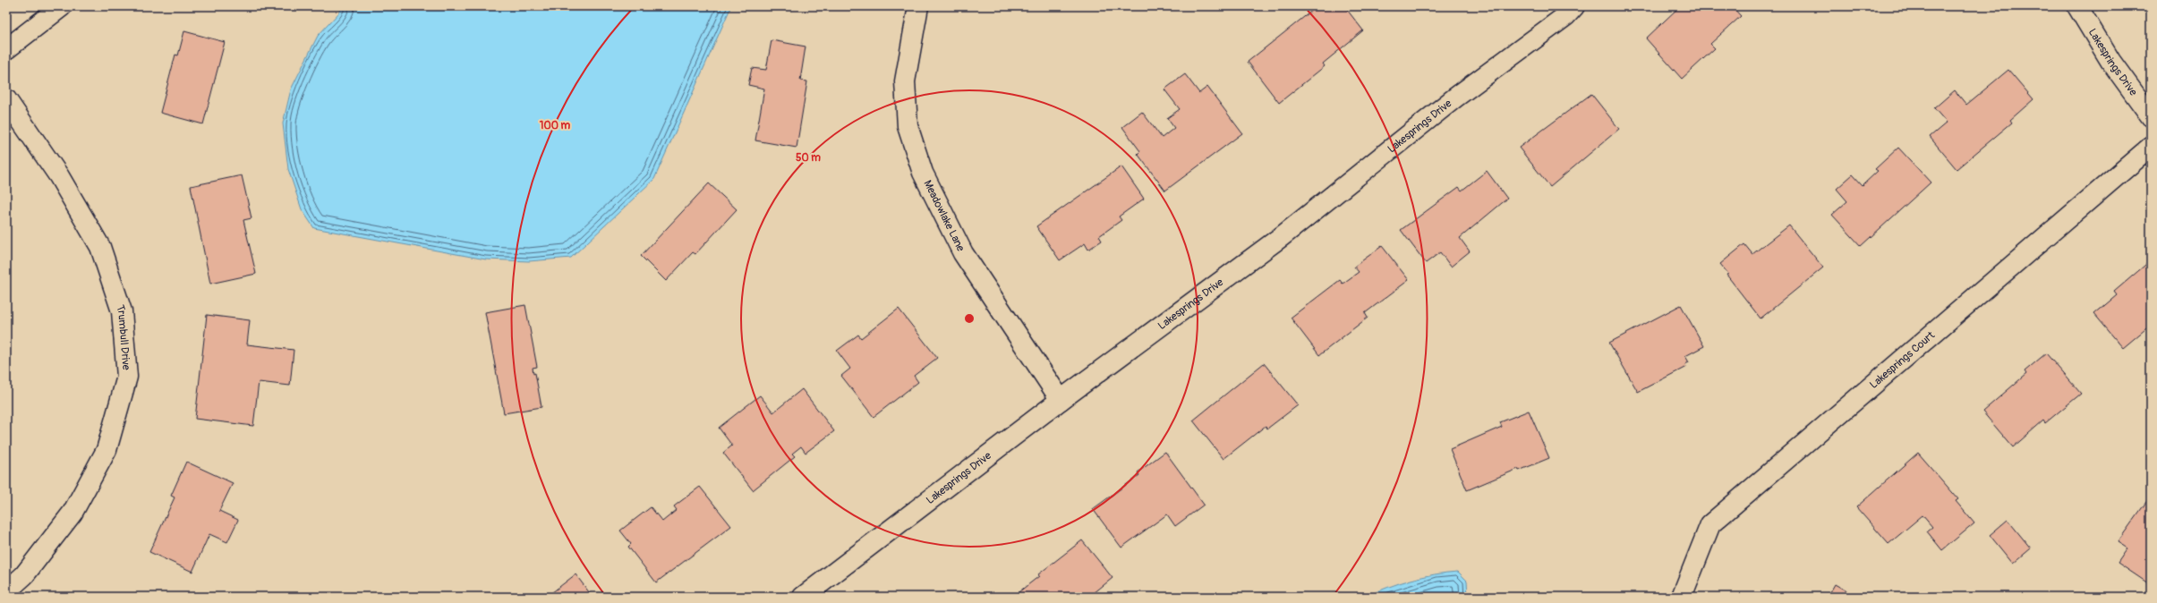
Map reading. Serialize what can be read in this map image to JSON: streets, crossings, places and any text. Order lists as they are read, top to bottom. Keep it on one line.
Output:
{"streets":{"street":["Lakesprings Drive","Meadowlake Lane","Trumbull Drive","Lakesprings Court"]},"crossings":[["Lakesprings Drive","Meadowlake Lane"]],"rings":["100 m","50 m"]}
